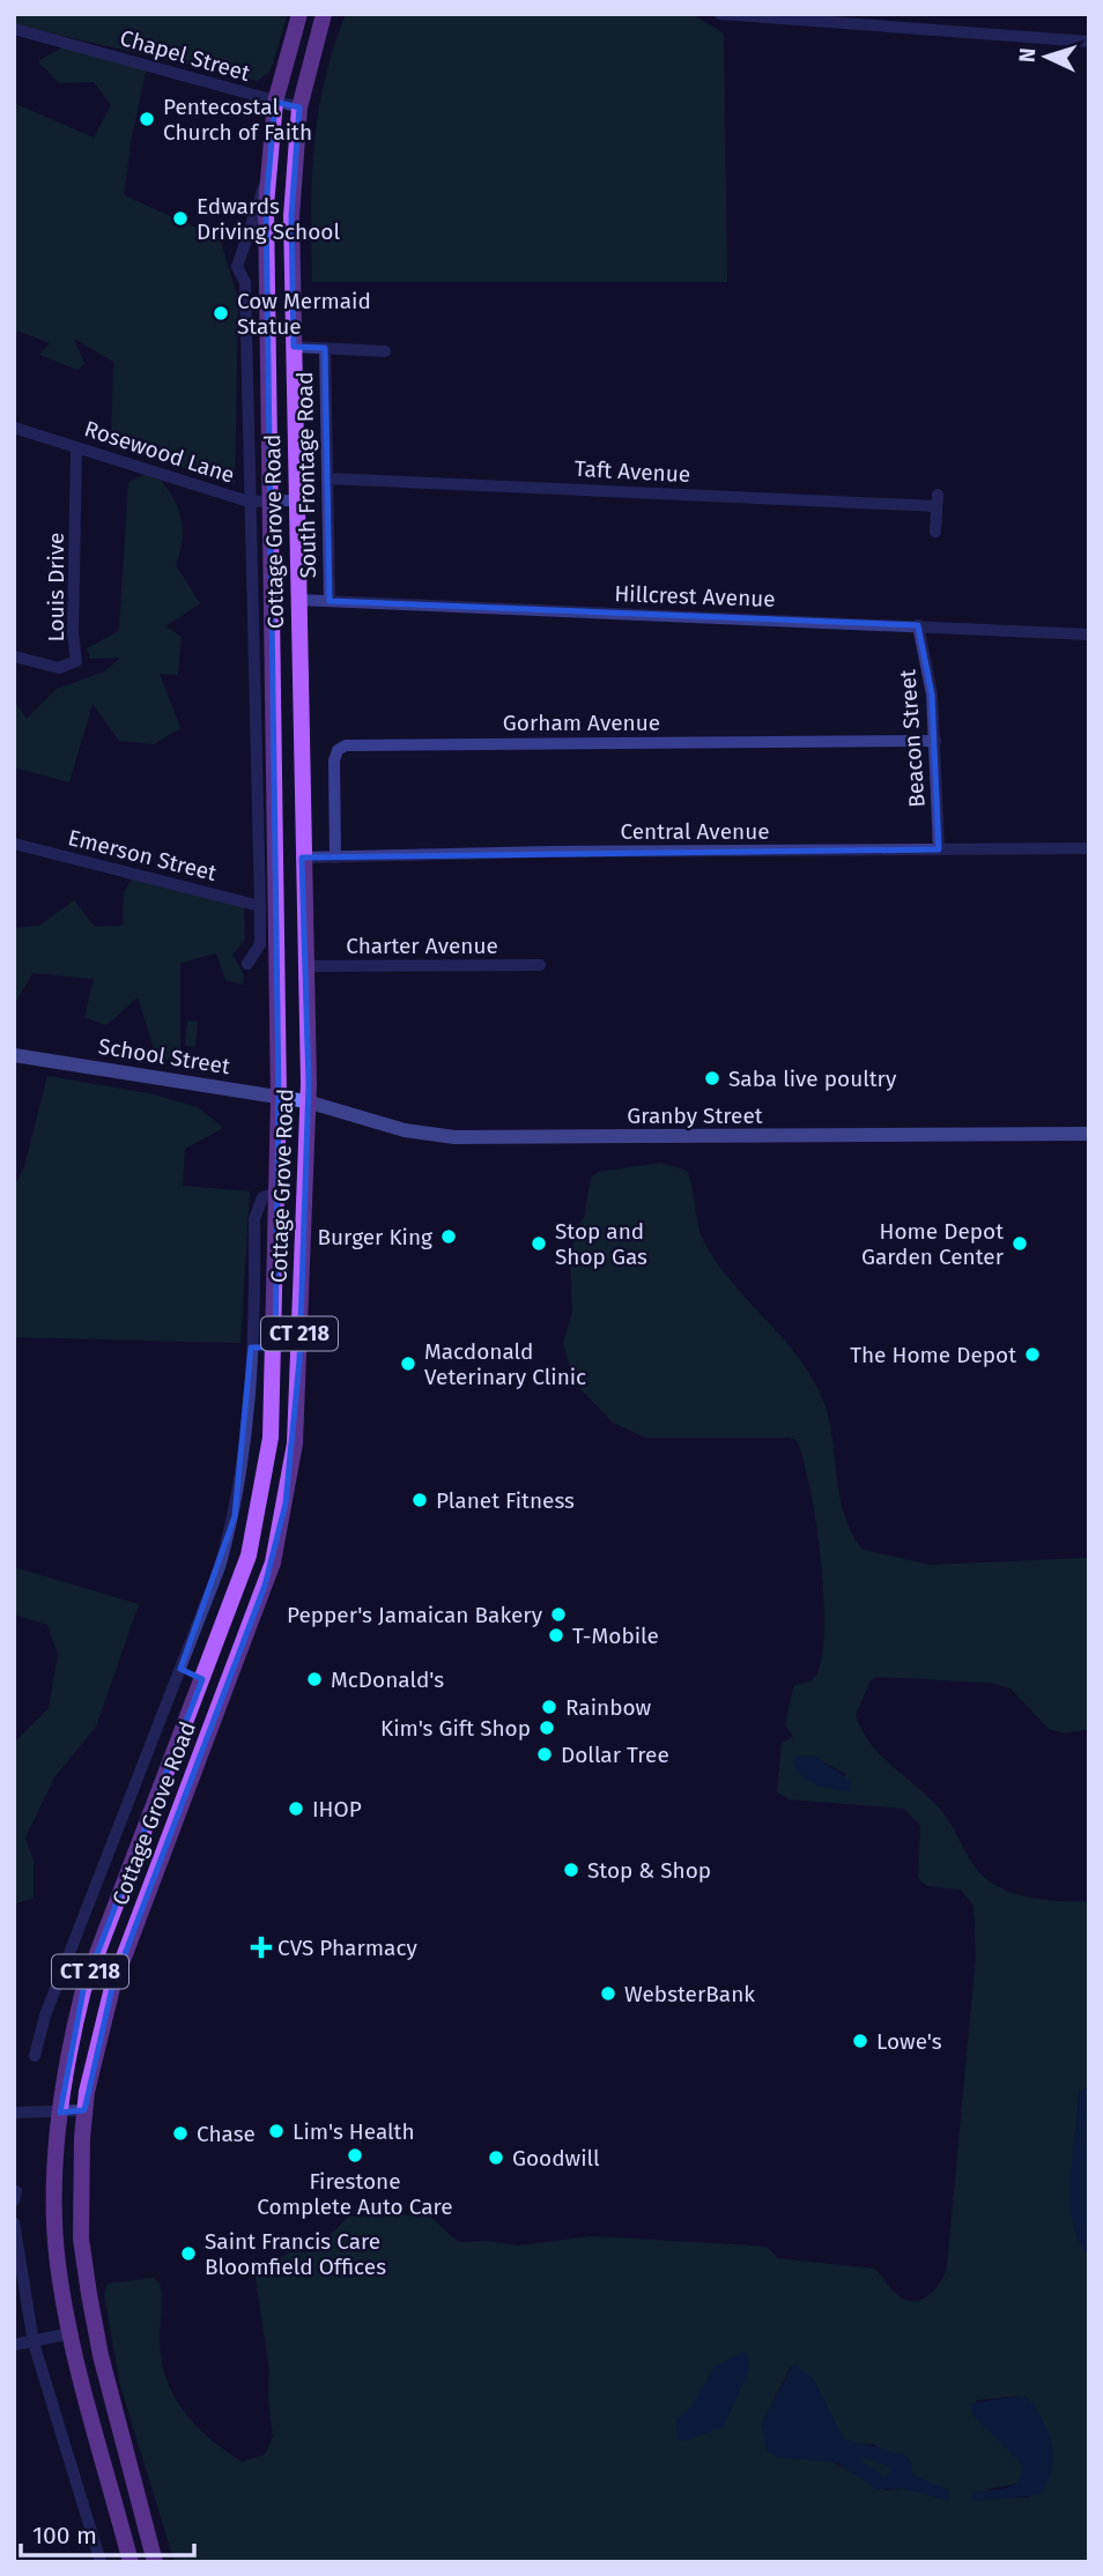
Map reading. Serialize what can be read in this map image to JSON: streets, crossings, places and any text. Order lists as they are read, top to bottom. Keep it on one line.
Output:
{"streets":{"main road":["Cottage Grove Road","School Street","Granby Street","CT 218"],"street":["Chapel Street","Rosewood Lane","Taft Avenue","South Frontage Road","Louis Drive","Hillcrest Avenue","Gorham Avenue","Beacon Street","Central Avenue","Emerson Street","Charter Avenue"]},"crossings":[["Chapel Street","Cottage Grove Road"],["Rosewood Lane","Cottage Grove Road"],["Rosewood Lane","Louis Drive"],["Taft Avenue","South Frontage Road"],["South Frontage Road","Hillcrest Avenue"],["Cottage Grove Road","Hillcrest Avenue"],["Cottage Grove Road","Central Avenue"],["Cottage Grove Road","Emerson Street"],["Cottage Grove Road","Charter Avenue"],["Cottage Grove Road","School Street"],["Cottage Grove Road","Granby Street"],["Hillcrest Avenue","Beacon Street"],["Gorham Avenue","Beacon Street"],["Gorham Avenue","Central Avenue"],["Beacon Street","Central Avenue"],["School Street","Granby Street"]],"places":{"other":["Pentecostal Church of Faith","Edwards Driving School","Cow Mermaid Statue","Saba live poultry","Burger King","Stop and Shop Gas","Home Depot Garden Center","The Home Depot","Macdonald Veterinary Clinic","Planet Fitness","Pepper's Jamaican Bakery","T-Mobile","McDonald's","Rainbow","Kim's Gift Shop","Dollar Tree","IHOP","Stop & Shop","WebsterBank","Lowe's","Lim's Health","Chase","Firestone Complete Auto Care","Goodwill","Saint Francis Care Bloomfield Offices"],"health":["CVS Pharmacy"]},"scale_bar":"100 m","north":"left"}
